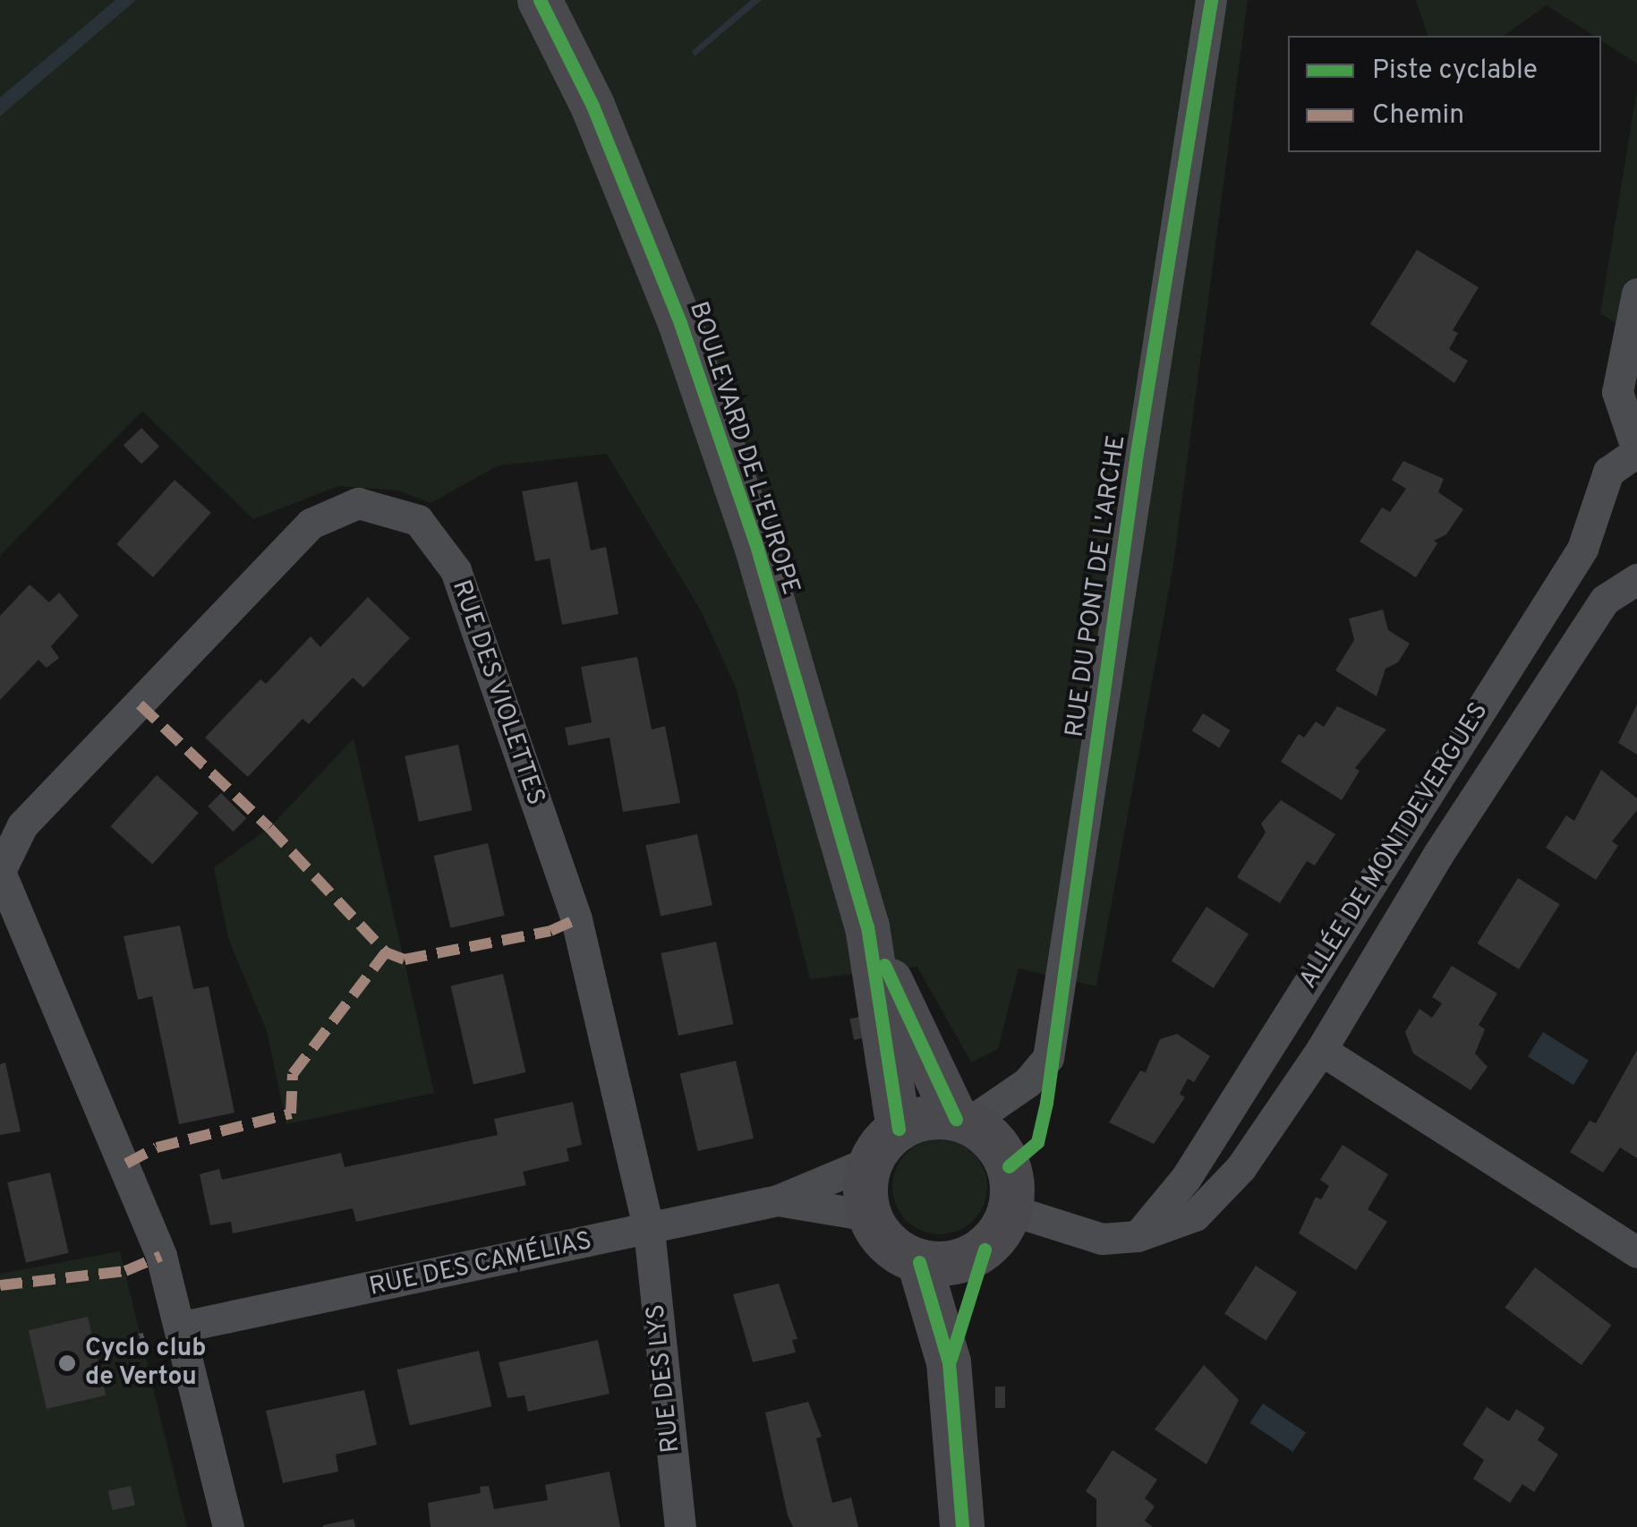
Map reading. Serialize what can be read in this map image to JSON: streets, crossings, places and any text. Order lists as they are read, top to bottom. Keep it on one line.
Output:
{"streets":{"street":["BOULEVARD DE L'EUROPE","RUE DU PONT DE L'ARCHE","RUE DES VIOLETTES","ALLÉE DE MONTDEVERGUES","RUE DES CAMÉLIAS","RUE DES LYS"]},"crossings":[["BOULEVARD DE L'EUROPE","RUE DU PONT DE L'ARCHE"],["BOULEVARD DE L'EUROPE","ALLÉE DE MONTDEVERGUES"],["BOULEVARD DE L'EUROPE","RUE DES CAMÉLIAS"],["RUE DU PONT DE L'ARCHE","ALLÉE DE MONTDEVERGUES"],["RUE DU PONT DE L'ARCHE","RUE DES CAMÉLIAS"],["RUE DES VIOLETTES","RUE DES CAMÉLIAS"],["RUE DES VIOLETTES","RUE DES LYS"],["ALLÉE DE MONTDEVERGUES","RUE DES CAMÉLIAS"],["RUE DES CAMÉLIAS","RUE DES LYS"]],"places":["Cyclo club de Vertou"],"legend":["Piste cyclable","Chemin"]}
